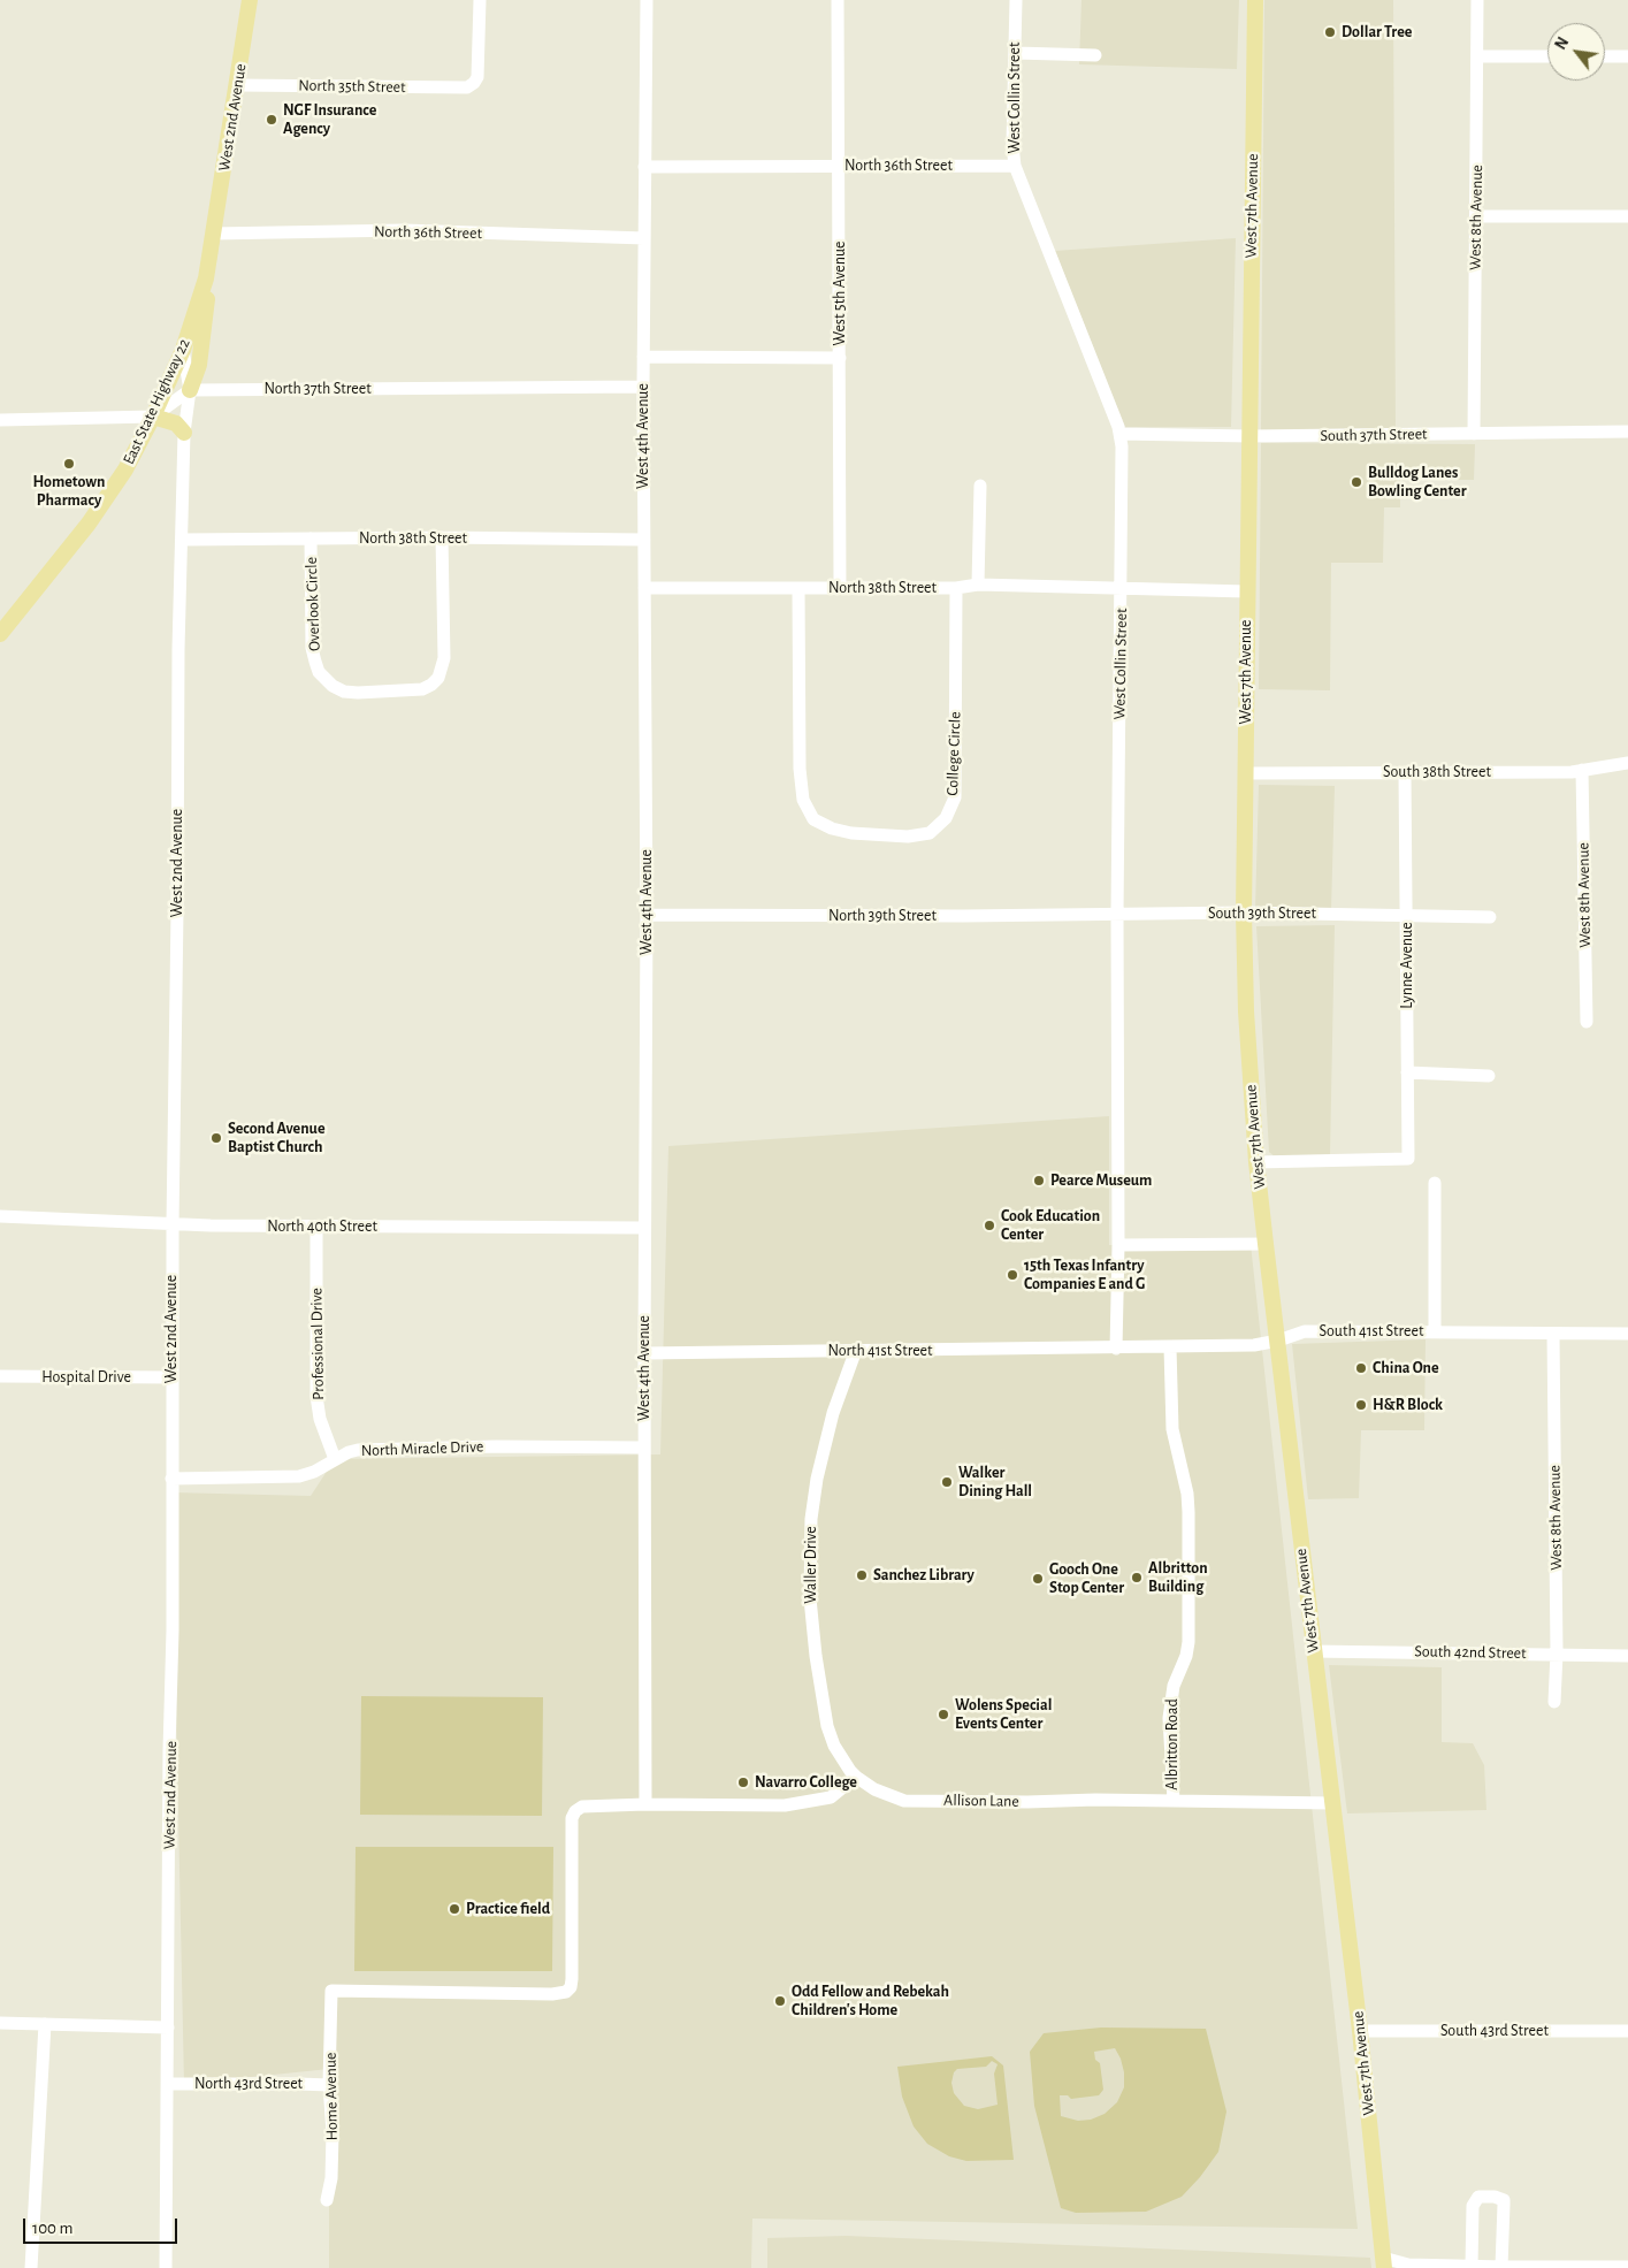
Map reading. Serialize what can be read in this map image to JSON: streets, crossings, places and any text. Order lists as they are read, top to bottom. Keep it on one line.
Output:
{"streets":{"main road":["West 2nd Avenue","West 7th Avenue","East State Highway 22"],"street":["North 35th Street","West Collin Street","North 36th Street","West 8th Avenue","West 5th Avenue","North 37th Street","South 37th Street","West 4th Avenue","North 38th Street","Overlook Circle","College Circle","South 38th Street","South 39th Street","North 39th Street","Lynne Avenue","North 40th Street","South 41st Street","Professional Drive","North 41st Street","Hospital Drive","North Miracle Drive","Waller Drive","South 42nd Street","Albritton Road","Allison Lane","South 43rd Street","North 43rd Street","Home Avenue"]},"crossings":[["North 35th Street","West 2nd Avenue"],["West Collin Street","North 36th Street"],["West Collin Street","South 37th Street"],["West Collin Street","North 38th Street"],["West Collin Street","South 39th Street"],["West Collin Street","North 39th Street"],["West Collin Street","South 41st Street"],["West Collin Street","North 41st Street"],["West 2nd Avenue","North 36th Street"],["West 2nd Avenue","North 37th Street"],["West 2nd Avenue","East State Highway 22"],["West 2nd Avenue","North 38th Street"],["West 2nd Avenue","North 40th Street"],["West 2nd Avenue","Hospital Drive"],["West 2nd Avenue","North Miracle Drive"],["West 2nd Avenue","North 43rd Street"],["North 36th Street","West 5th Avenue"],["North 36th Street","East State Highway 22"],["North 36th Street","West 4th Avenue"],["West 7th Avenue","South 37th Street"],["West 7th Avenue","South 38th Street"],["West 7th Avenue","South 39th Street"],["West 7th Avenue","Lynne Avenue"],["West 7th Avenue","South 41st Street"],["West 7th Avenue","South 42nd Street"],["West 7th Avenue","Allison Lane"],["West 7th Avenue","South 43rd Street"],["West 8th Avenue","South 37th Street"],["West 8th Avenue","South 38th Street"],["West 8th Avenue","South 41st Street"],["West 8th Avenue","South 42nd Street"],["West 5th Avenue","North 38th Street"],["North 37th Street","West 4th Avenue"],["West 4th Avenue","North 38th Street"],["West 4th Avenue","North 39th Street"],["West 4th Avenue","North 40th Street"],["West 4th Avenue","North 41st Street"],["West 4th Avenue","North Miracle Drive"],["West 4th Avenue","Home Avenue"],["North 38th Street","Overlook Circle"],["North 38th Street","College Circle"],["South 38th Street","Lynne Avenue"],["South 39th Street","North 39th Street"],["South 39th Street","Lynne Avenue"],["North 40th Street","Professional Drive"],["South 41st Street","North 41st Street"],["South 41st Street","Albritton Road"],["Professional Drive","North Miracle Drive"],["North 41st Street","Waller Drive"],["Waller Drive","Allison Lane"],["Albritton Road","Allison Lane"],["North 43rd Street","Home Avenue"]],"places":["Dollar Tree","NGF Insurance Agency","Hometown Pharmacy","Bulldog Lanes Bowling Center","Second Avenue Baptist Church","Pearce Museum","Cook Education Center","15th Texas Infantry Companies E and G","China One","H&R Block","Walker Dining Hall","Sanchez Library","Albritton Building","Gooch One Stop Center","Wolens Special Events Center","Navarro College","Practice field","Odd Fellow and Rebekah Children's Home"],"scale_bar":"100 m","north":"top left"}
